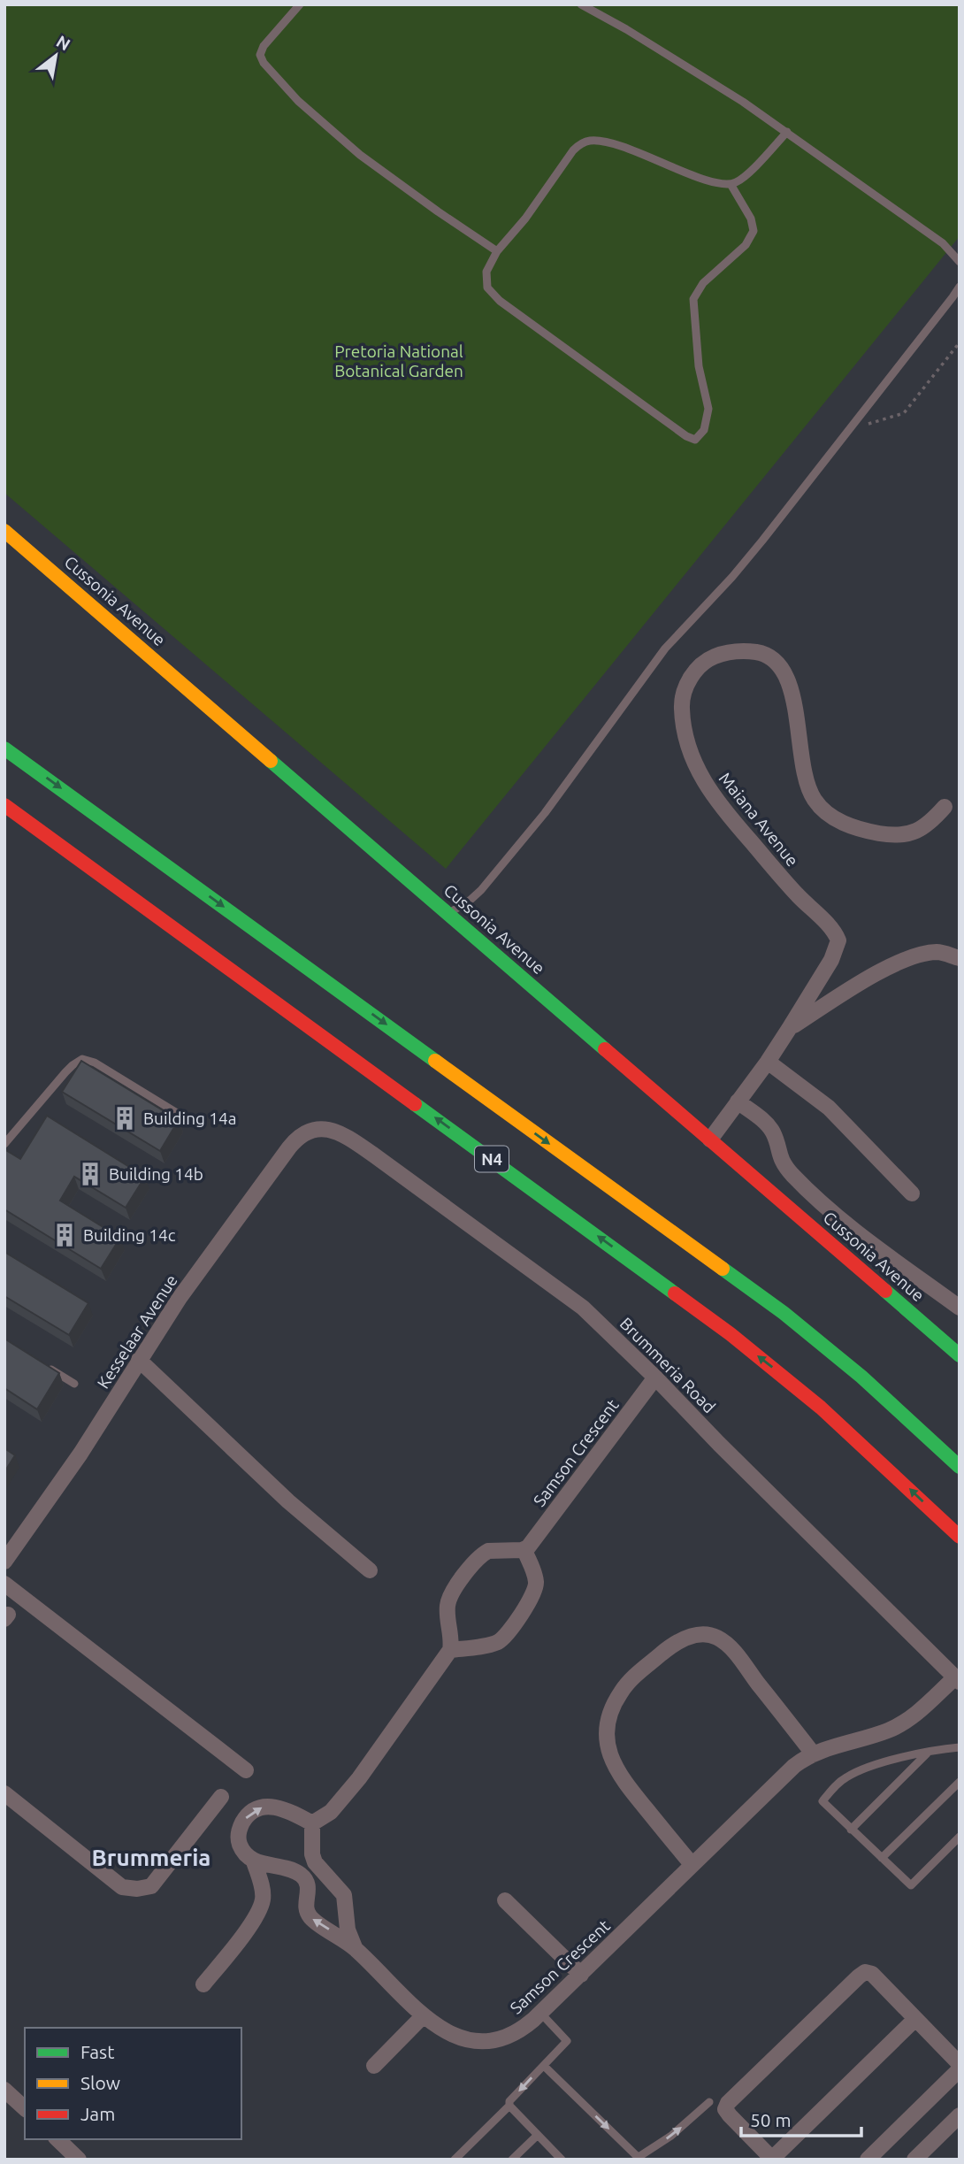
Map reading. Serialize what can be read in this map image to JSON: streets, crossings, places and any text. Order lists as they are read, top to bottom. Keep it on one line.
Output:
{"streets":{"main road":["Cussonia Avenue","N4"],"street":["Maiana Avenue","Kesselaar Avenue","Brummeria Road","Samson Crescent"]},"crossings":[["Cussonia Avenue","Maiana Avenue"],["Kesselaar Avenue","Brummeria Road"],["Brummeria Road","Samson Crescent"]],"districts":["Brummeria"],"parks":["Pretoria National Botanical Garden"],"places":{"building":["Building 14a","Building 14b","Building 14c"]},"legend":["Fast","Slow","Jam"],"scale_bar":"50 m","north":"top right"}
